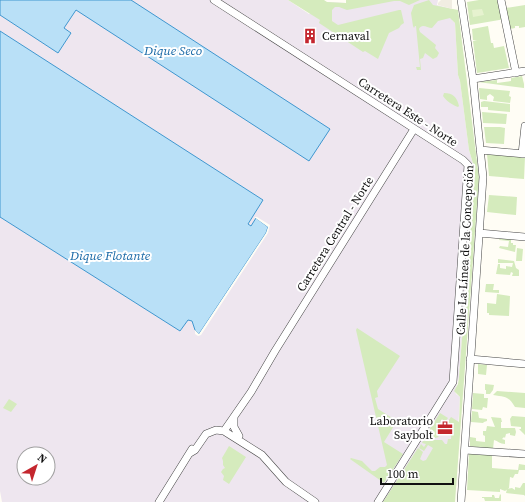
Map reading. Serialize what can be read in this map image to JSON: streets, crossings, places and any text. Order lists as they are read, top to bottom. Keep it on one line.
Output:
{"streets":{"street":["Carretera Este - Norte","Carretera Central - Norte","Calle La Línea de la Concepción"]},"crossings":[["Carretera Este - Norte","Carretera Central - Norte"]],"water":["Dique Seco","Dique Flotante"],"places":{"building":["Cernaval"],"office":["Laboratorio Saybolt"]},"scale_bar":"100 m","north":"top right"}
